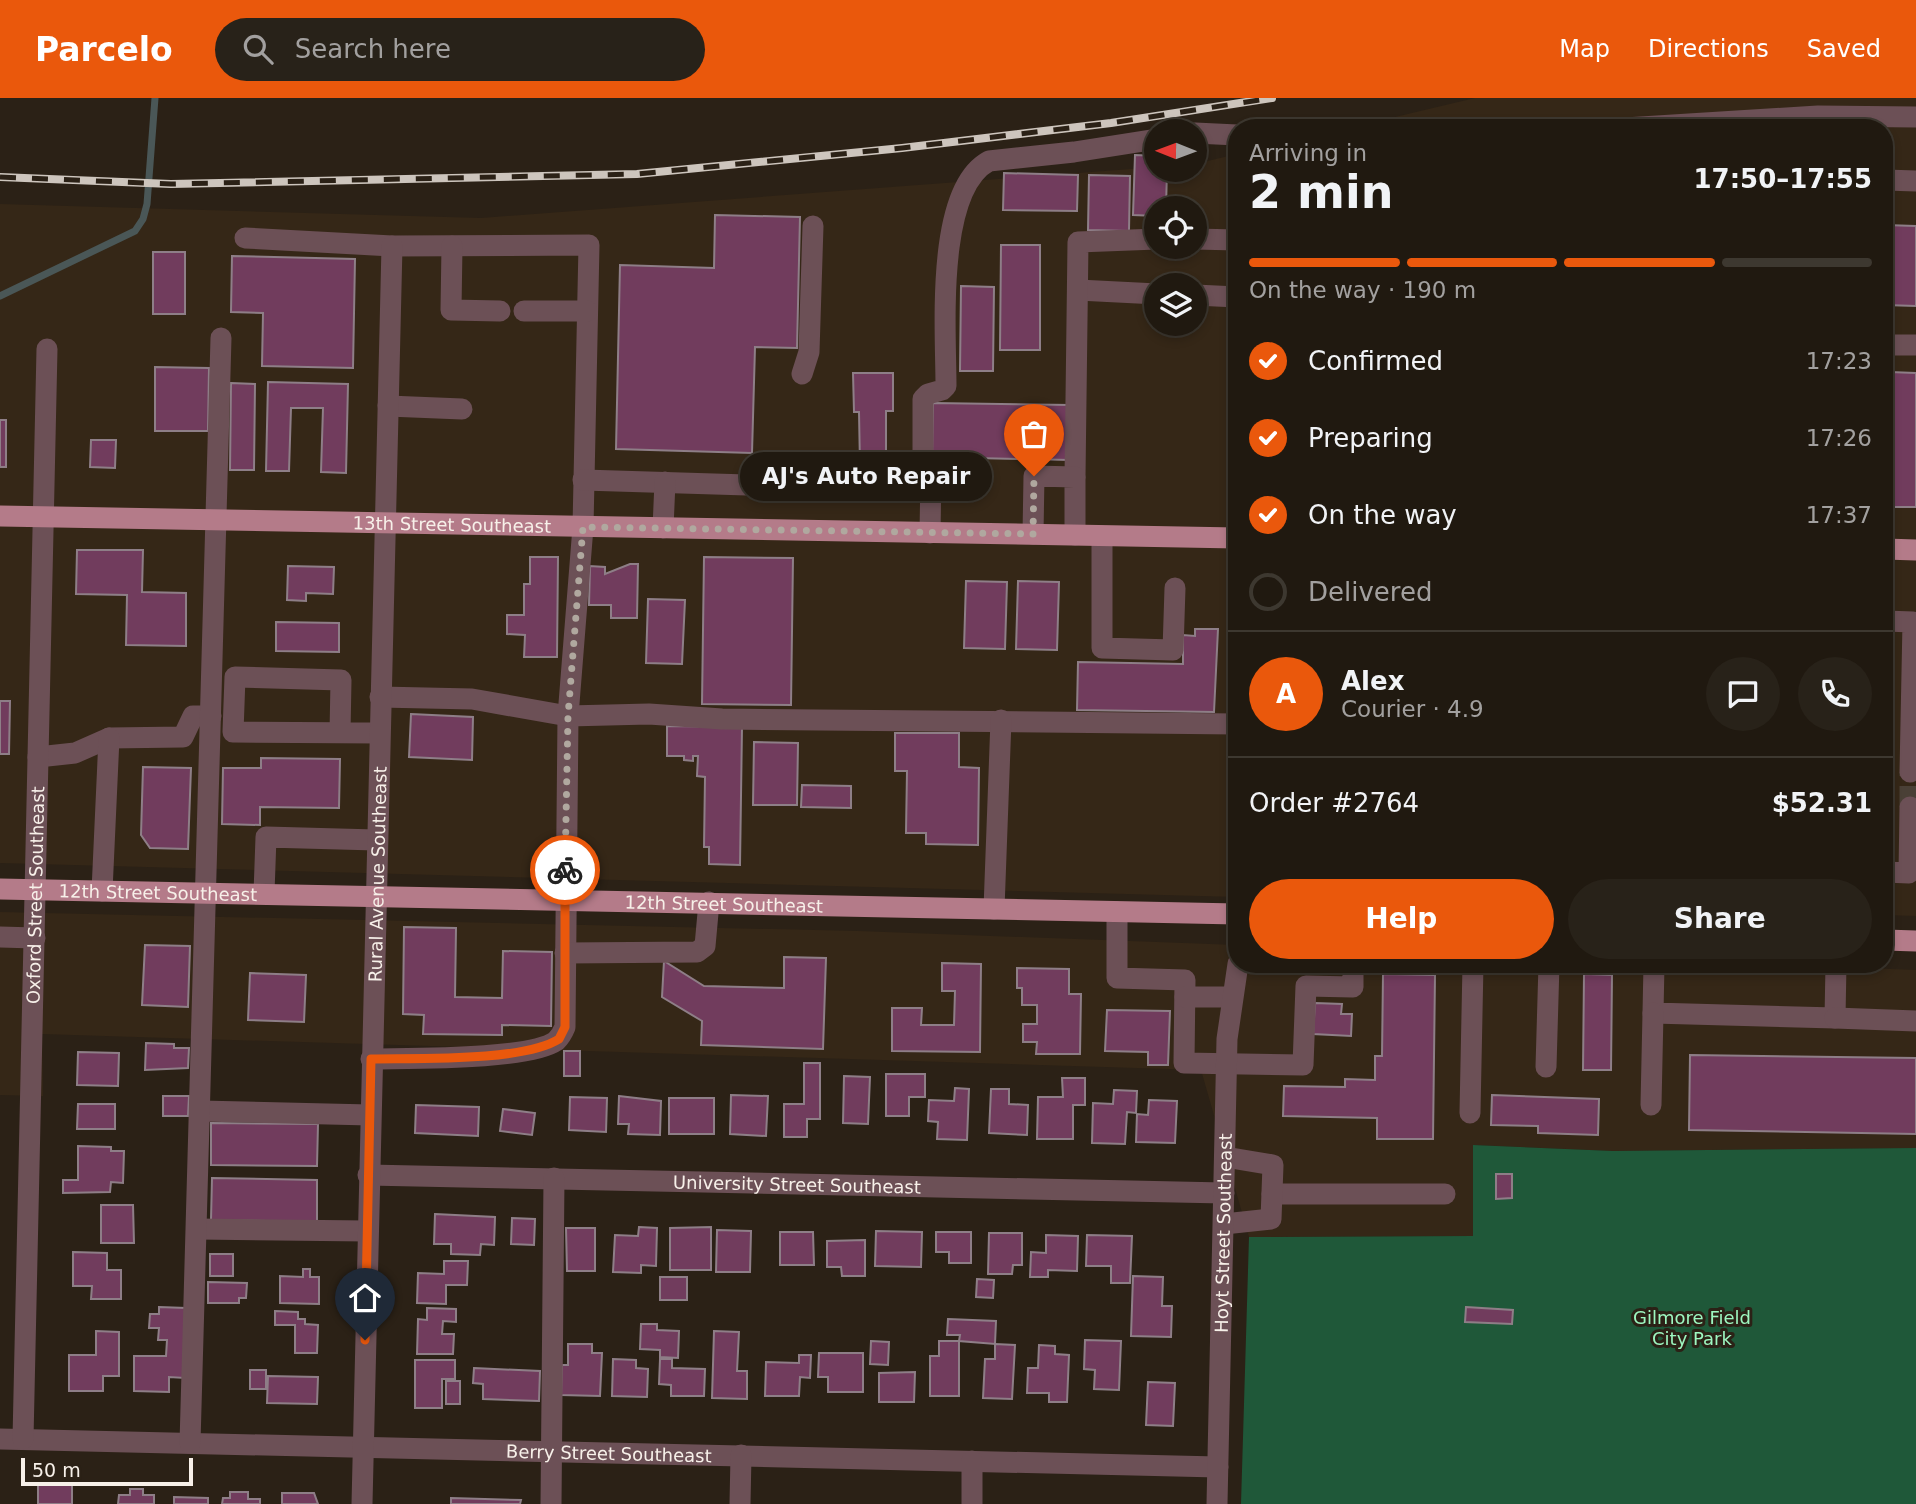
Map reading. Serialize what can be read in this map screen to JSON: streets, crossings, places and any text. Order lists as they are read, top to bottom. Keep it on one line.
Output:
{"streets":{"main road":["13th Street Southeast","12th Street Southeast"],"street":["Rural Avenue Southeast","Oxford Street Southeast","University Street Southeast","Hoyt Street Southeast","Berry Street Southeast"]},"crossings":[["13th Street Southeast","Rural Avenue Southeast"],["13th Street Southeast","Oxford Street Southeast"],["Rural Avenue Southeast","12th Street Southeast"],["Rural Avenue Southeast","University Street Southeast"],["Rural Avenue Southeast","Berry Street Southeast"],["12th Street Southeast","Oxford Street Southeast"],["Oxford Street Southeast","Berry Street Southeast"],["University Street Southeast","Hoyt Street Southeast"],["Hoyt Street Southeast","Berry Street Southeast"]],"parks":["Gilmore Field City Park"],"places":["AJ's Auto Repair"],"scale_bar":"50 m","north":"left","page":{"header":"Parcelo","search":"Search here","nav":["Map","Directions","Saved"],"heading":["2 min","Arriving in","17:50–17:55"],"panel":["Alex","Courier · 4.9","Order #2764","$52.31"],"bar":"On the way · 190 m","list":[["Confirmed","17:23"],["Preparing","17:26"],["On the way","17:37"],"Delivered"],"bubble":"AJ's Auto Repair","round":"A","buttons":["Help","Share"],"scale":"50 m"}}
